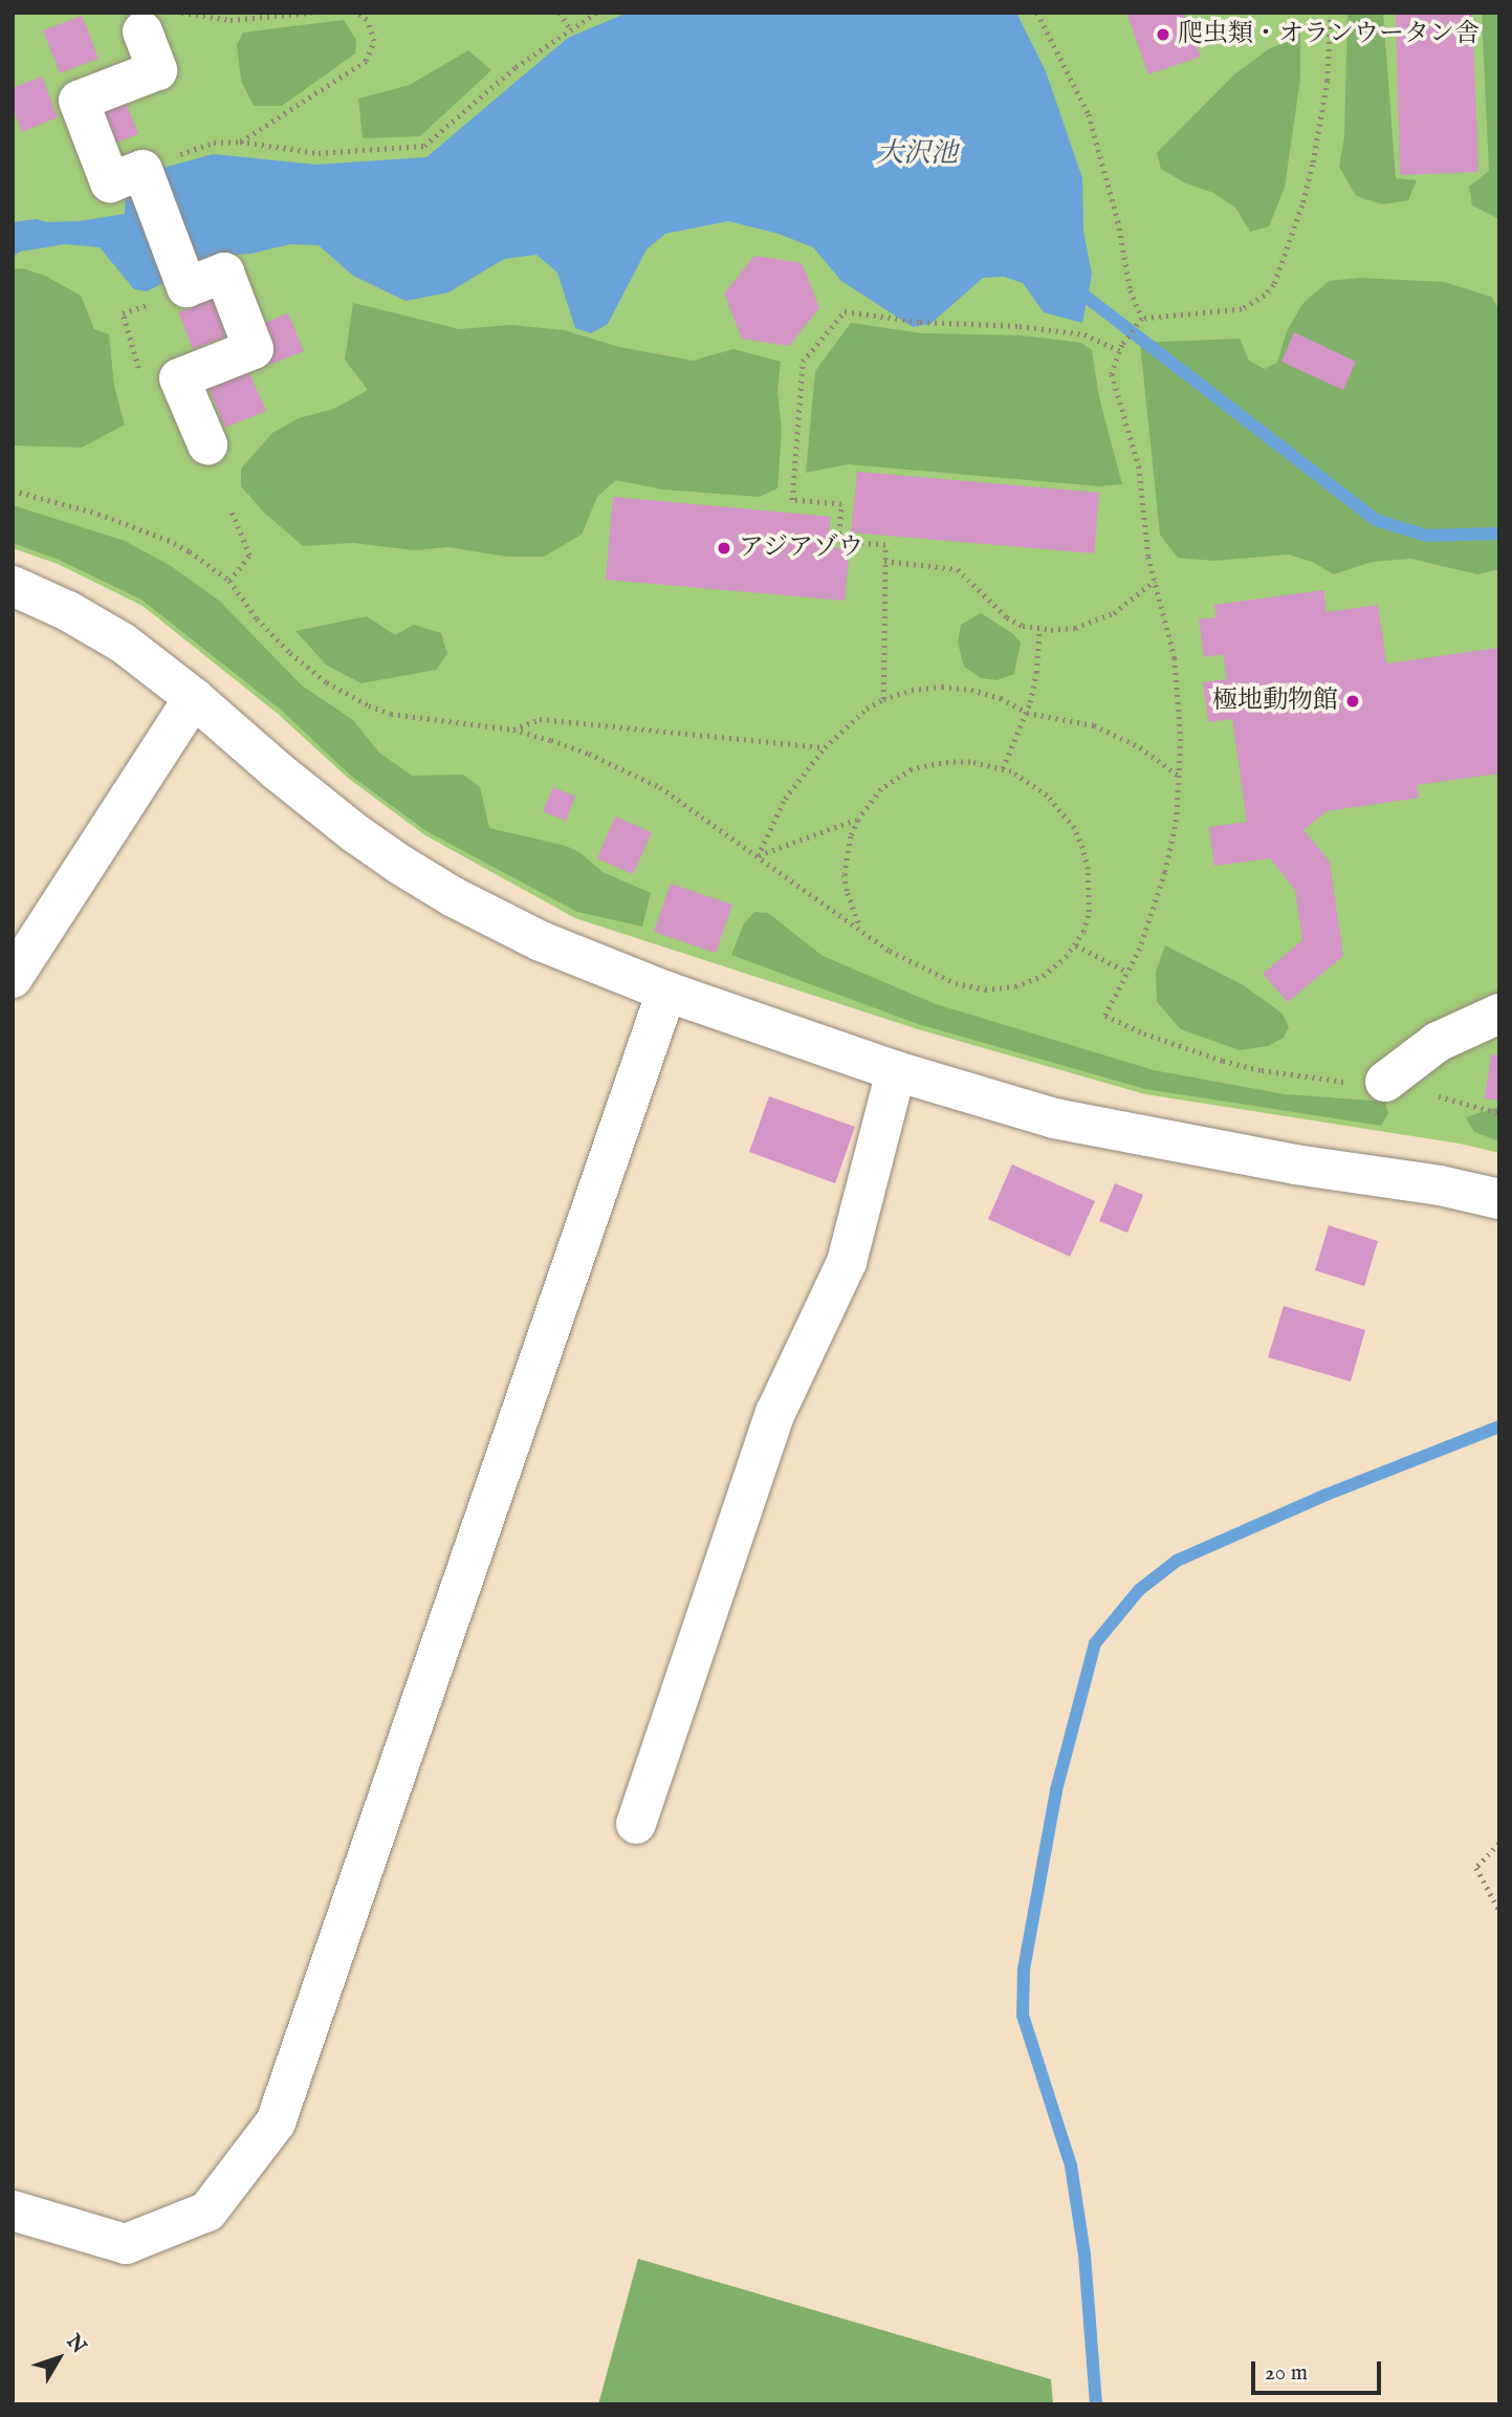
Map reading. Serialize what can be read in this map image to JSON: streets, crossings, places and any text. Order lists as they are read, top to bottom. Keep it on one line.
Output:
{"water":["大沢池"],"places":["爬虫類・オランウータン舎","アジアゾウ","極地動物館"],"scale_bar":"20 m","north":"top right"}
